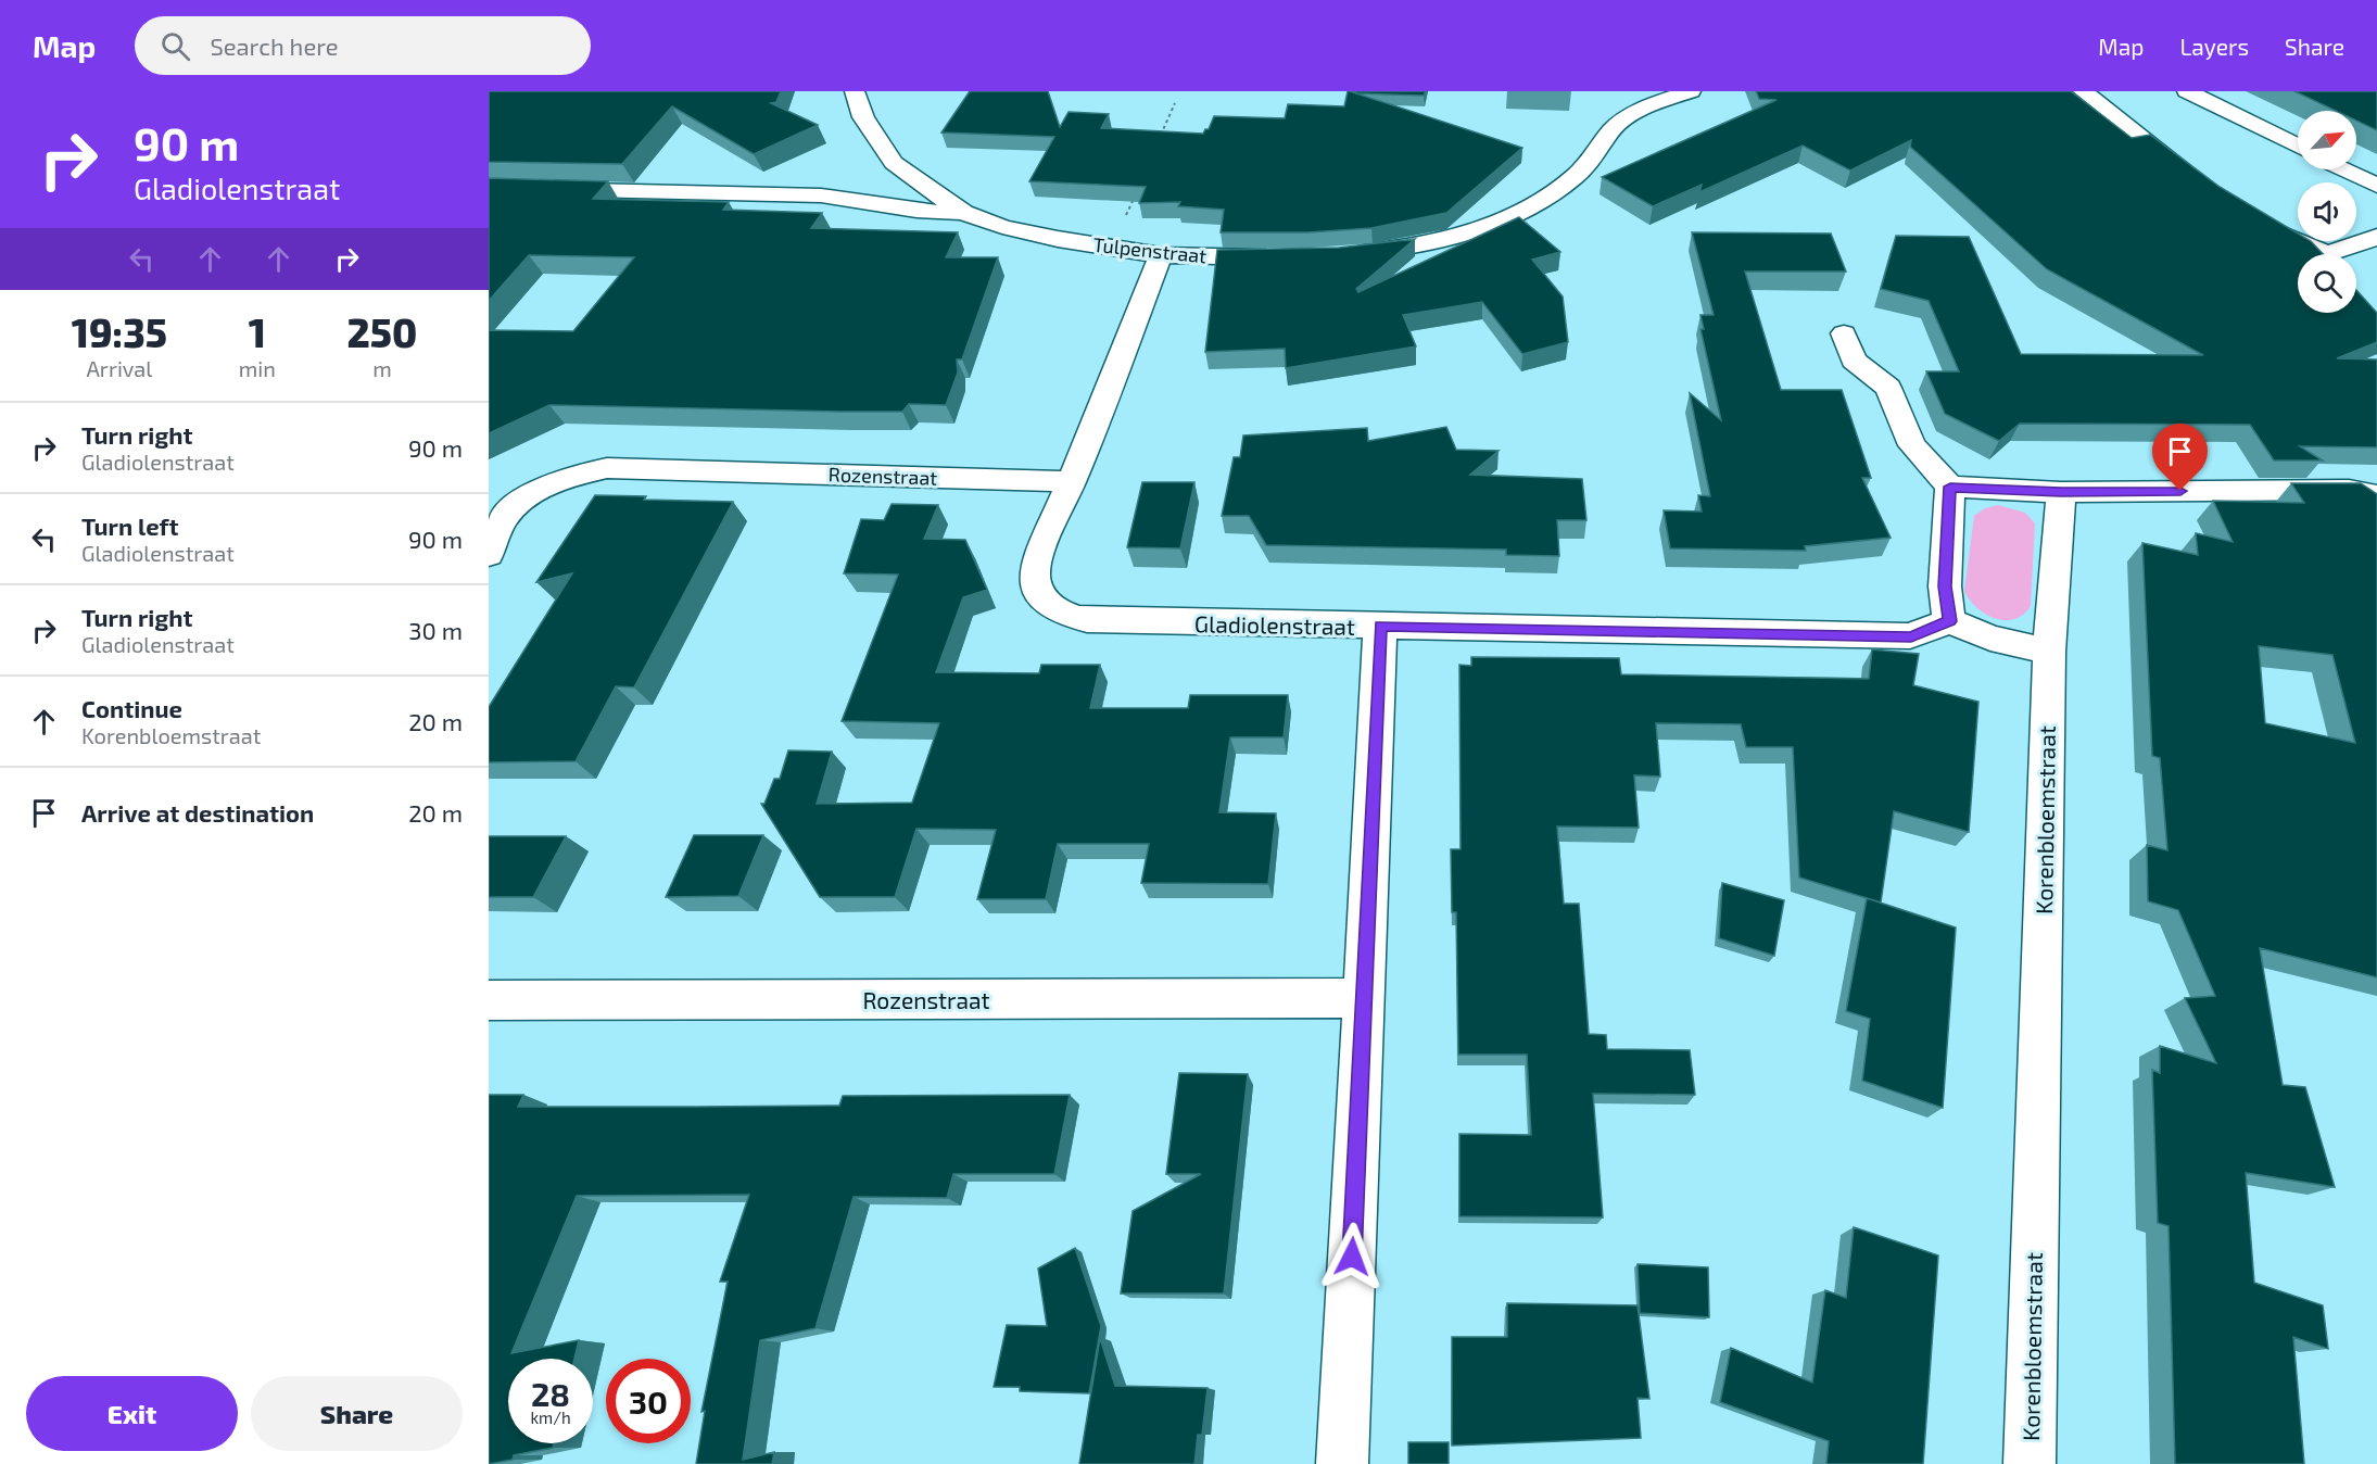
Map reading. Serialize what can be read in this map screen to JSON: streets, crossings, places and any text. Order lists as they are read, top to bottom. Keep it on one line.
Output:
{"streets":{"street":["Tulpenstraat","Rozenstraat","Gladiolenstraat","Korenbloemstraat"]},"crossings":[["Rozenstraat","Gladiolenstraat"]],"north":"top right","page":{"header":"Map","search":"Search here","nav":["Map","Layers","Share"],"turn":["90 m","Gladiolenstraat"],"eta":["19:35","Arrival","1","min","250","m"],"list":[{"name":"Turn right","note":"Gladiolenstraat","value":"90 m"},{"name":"Turn left","note":"Gladiolenstraat","value":"90 m"},{"name":"Turn right","note":"Gladiolenstraat","value":"30 m"},{"name":"Continue","note":"Korenbloemstraat","value":"20 m"},{"name":"Arrive at destination","value":"20 m"}],"speed":"28 km/h","limit":"30","buttons":["Exit","Share"]}}
